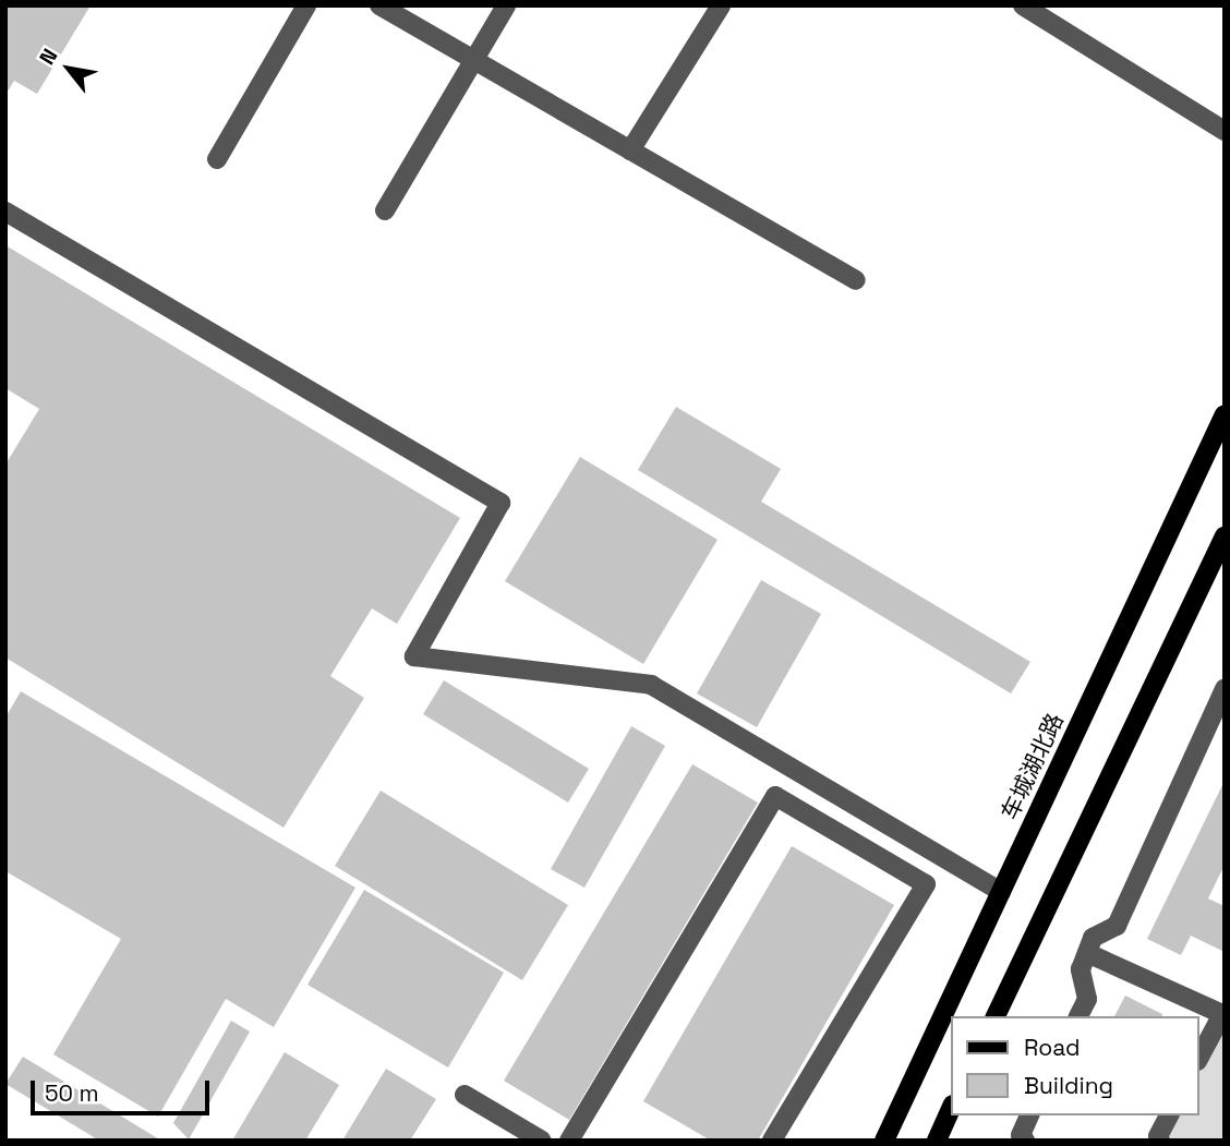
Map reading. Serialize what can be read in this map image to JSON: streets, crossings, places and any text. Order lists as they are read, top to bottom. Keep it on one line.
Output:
{"streets":{"main road":["车城湖北路"]},"legend":["Road","Building"],"scale_bar":"50 m","north":"top left"}
